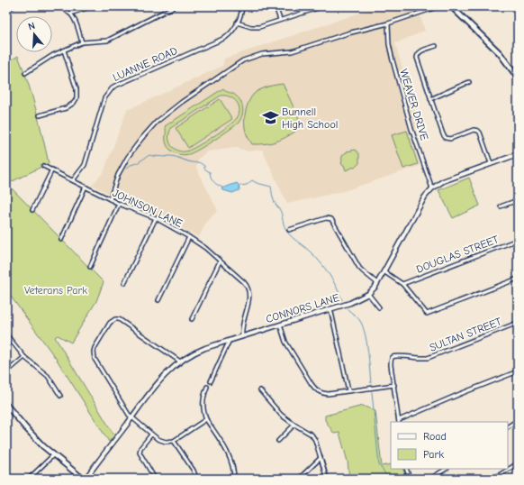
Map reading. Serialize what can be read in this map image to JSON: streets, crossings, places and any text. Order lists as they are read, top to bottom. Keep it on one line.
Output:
{"streets":{"street":["LUANNE ROAD","WEAVER DRIVE","JOHNSON LANE","DOUGLAS STREET","CONNORS LANE","SULTAN STREET"]},"crossings":[["LUANNE ROAD","JOHNSON LANE"],["WEAVER DRIVE","CONNORS LANE"],["JOHNSON LANE","CONNORS LANE"]],"parks":["Veterans Park"],"places":{"school or university":["Bunnell High School"]},"legend":["Road","Park"],"north":"top"}
